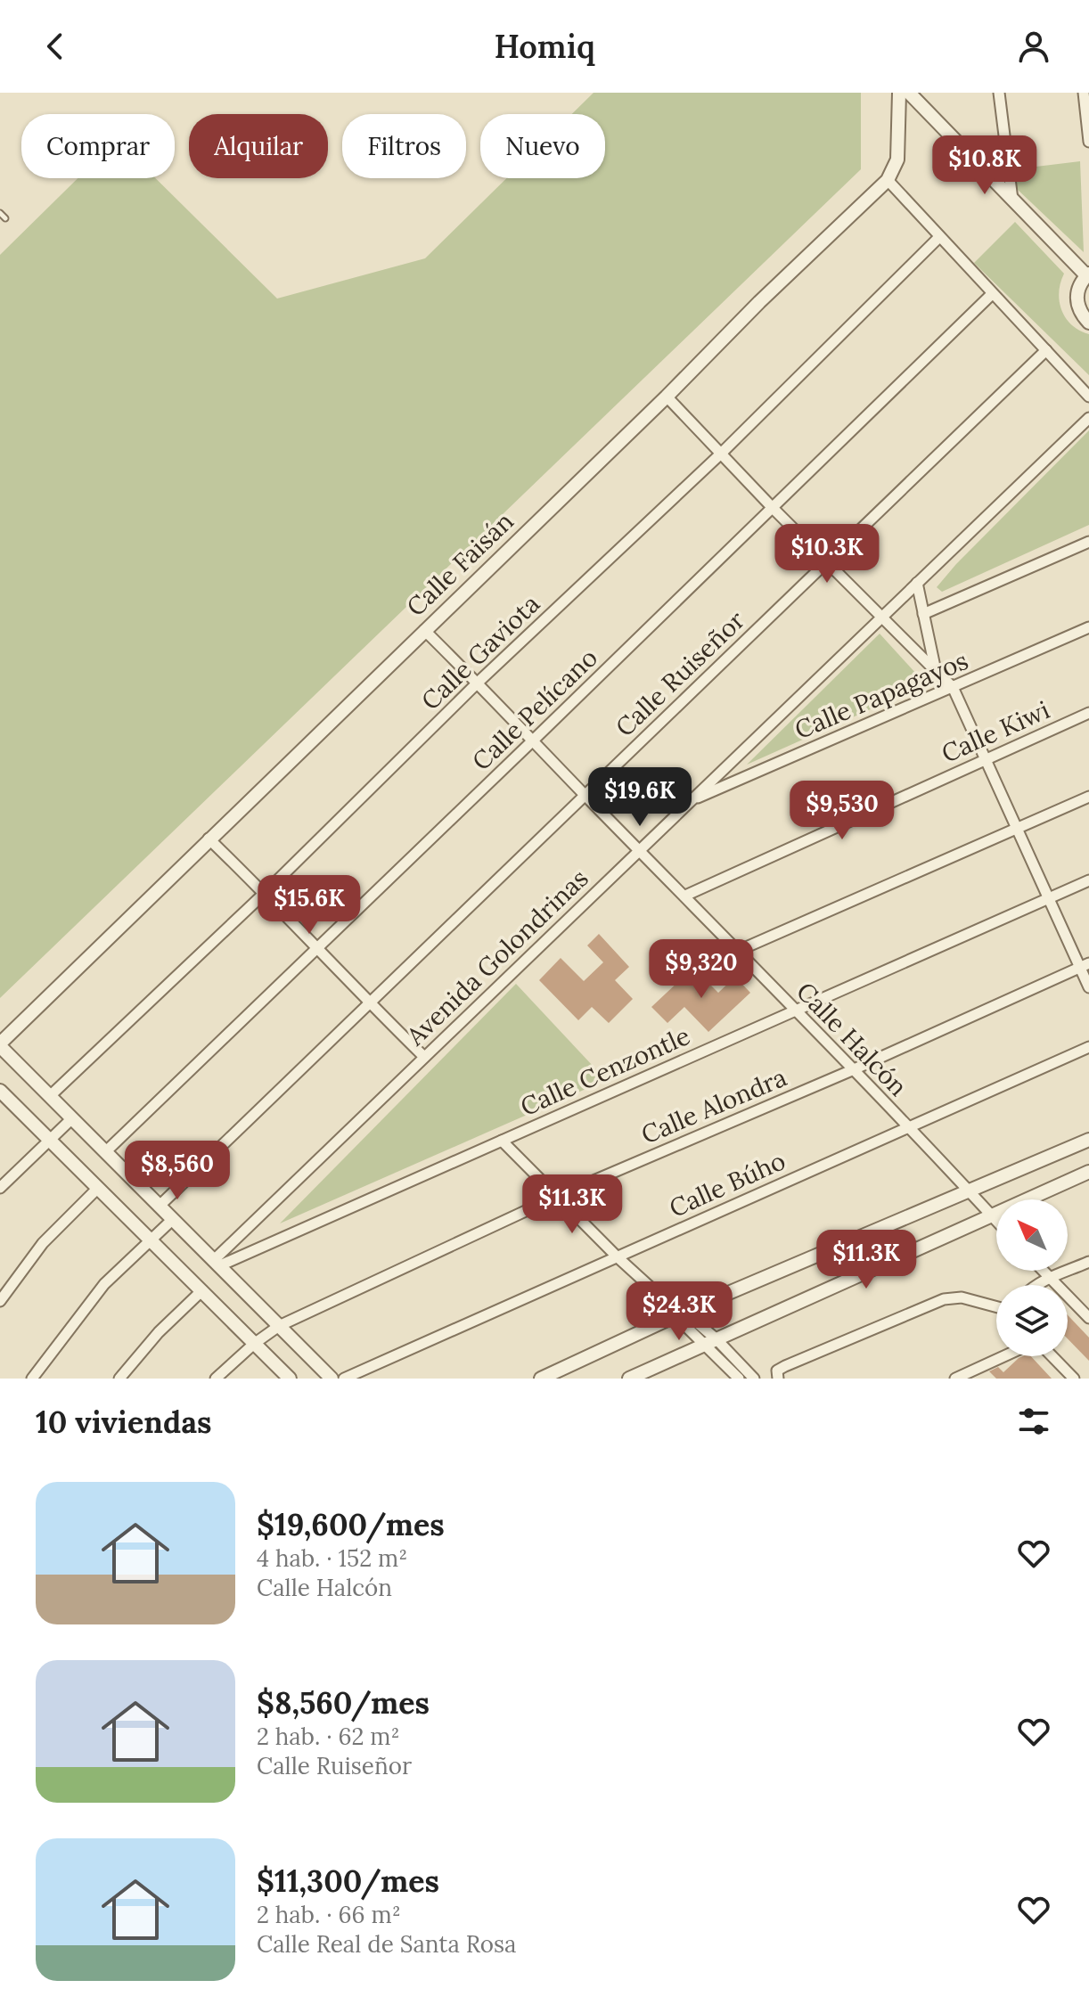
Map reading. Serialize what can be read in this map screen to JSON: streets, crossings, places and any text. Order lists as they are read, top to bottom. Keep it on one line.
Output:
{"streets":{"street":["Calle Faisán","Calle Gaviota","Calle Ruiseñor","Calle Papagayos","Calle Pelícano","Calle Kiwi","Avenida Golondrinas","Calle Halcón","Calle Cenzontle","Calle Alondra","Calle Búho"]},"crossings":[["Calle Faisán","Calle Halcón"],["Calle Gaviota","Calle Halcón"],["Calle Ruiseñor","Calle Halcón"],["Calle Papagayos","Avenida Golondrinas"],["Calle Pelícano","Calle Halcón"],["Calle Kiwi","Calle Halcón"],["Avenida Golondrinas","Calle Halcón"],["Avenida Golondrinas","Calle Cenzontle"],["Calle Halcón","Calle Cenzontle"],["Calle Halcón","Calle Alondra"],["Calle Halcón","Calle Búho"]],"north":"top left","page":{"header":"Homiq","chip":["Comprar","Alquilar","Filtros","Nuevo"],"price":["$10.8K","$10.3K","$19.6K","$9,530","$15.6K","$9,320","$8,560","$11.3K","$11.3K","$24.3K"],"heading":"10 viviendas","list":[{"name":"$19,600/mes","note":"4 hab. · 152 m² · Calle Halcón"},{"name":"$8,560/mes","note":"2 hab. · 62 m² · Calle Ruiseñor"},{"name":"$11,300/mes","note":"2 hab. · 66 m² · Calle Real de Santa Rosa"}]}}
